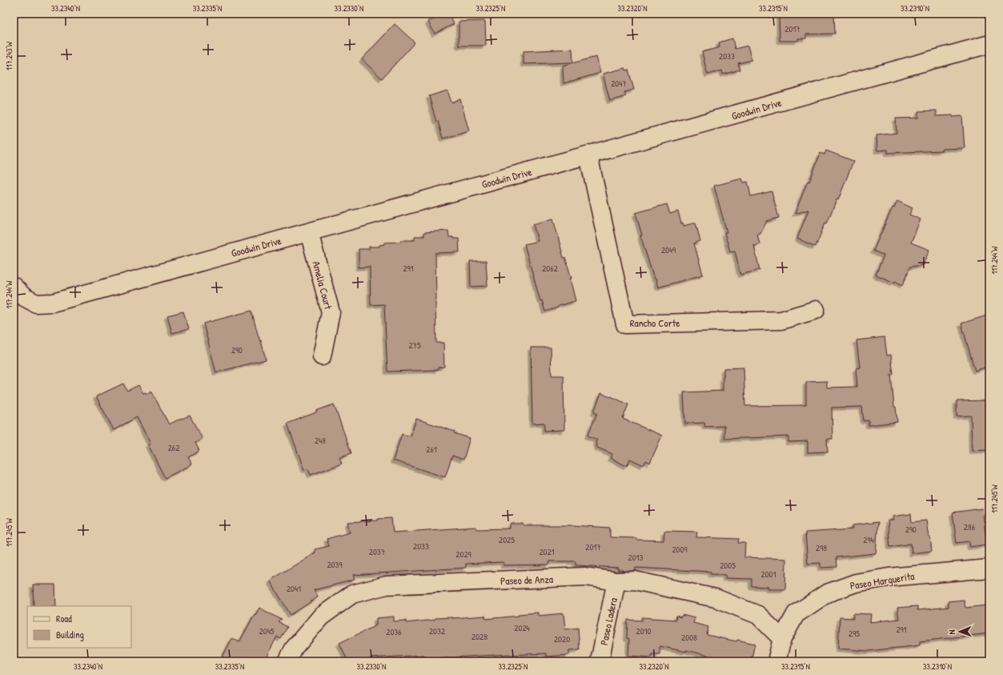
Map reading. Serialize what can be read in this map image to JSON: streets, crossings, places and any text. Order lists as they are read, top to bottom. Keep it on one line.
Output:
{"streets":{"street":["Goodwin Drive","Amelia Court","Rancho Corte","Paseo de Anza","Paseo Marguerita","Paseo Ladera"]},"crossings":[["Goodwin Drive","Amelia Court"],["Goodwin Drive","Rancho Corte"],["Paseo de Anza","Paseo Marguerita"],["Paseo de Anza","Paseo Ladera"]],"house_numbers":["2017","2033","2047","2049","291","2062","275","290","248","262","261","286","290","2025","294","2033","2017","298","2009","2037","2021","2029","2013","2039","2005","2001","2041","2024","291","2045","2032","2010","2036","295","2028","2008","2020"],"legend":["Road","Building"],"north":"left","coordinates":["33.2340°N","33.2335°N","33.2330°N","33.2325°N","33.2320°N","33.2315°N","33.2310°N","117.243°W","117.244°W","117.245°W"]}
